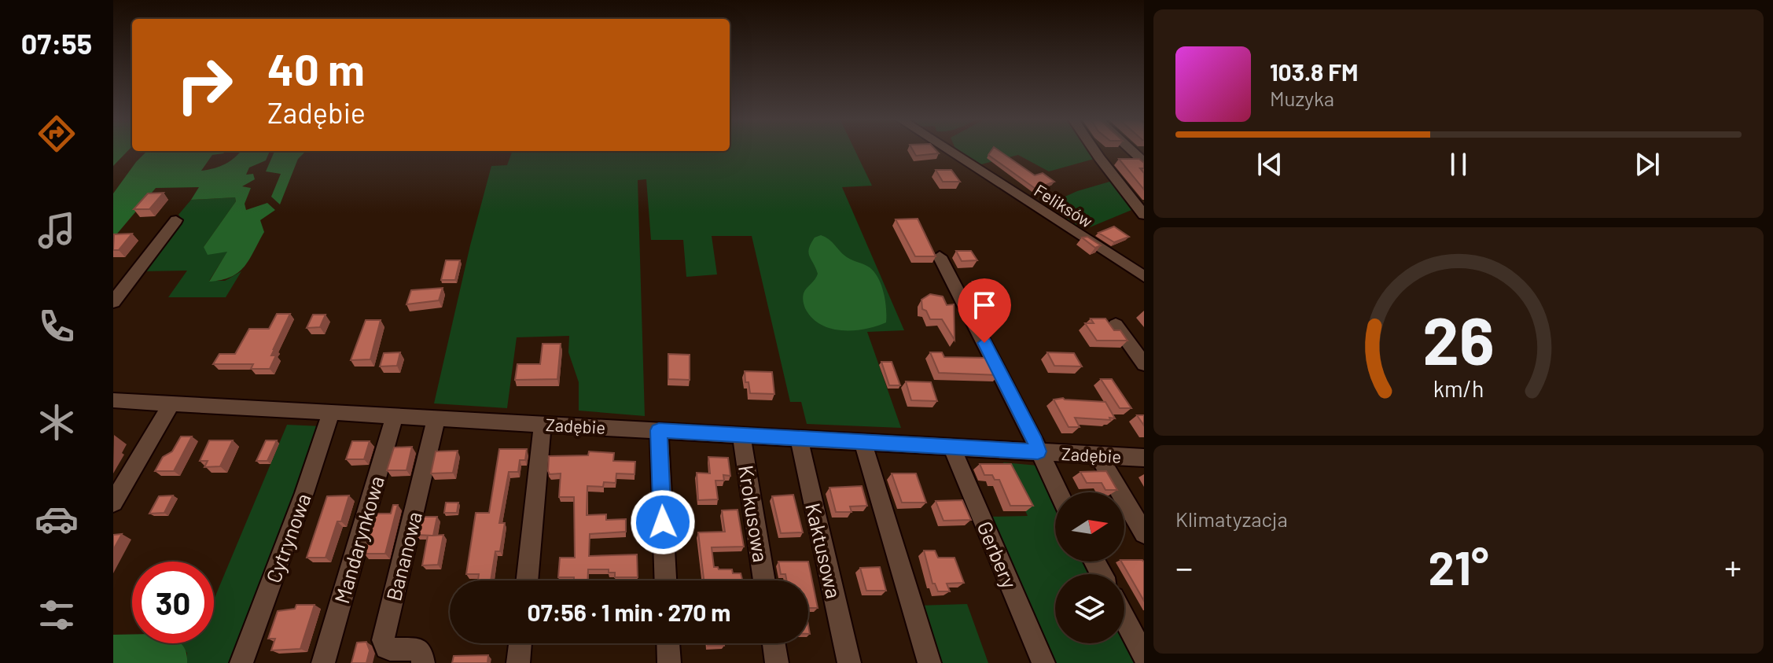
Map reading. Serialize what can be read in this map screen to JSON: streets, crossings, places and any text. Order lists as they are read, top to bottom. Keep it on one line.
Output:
{"streets":{"street":["Feliksów","Zadębie","Krokusowa","Cytrynowa","Mandarynkowa","Kaktusowa","Gerbery","Bananowa"]},"crossings":[["Zadębie","Krokusowa"],["Zadębie","Cytrynowa"],["Zadębie","Mandarynkowa"],["Zadębie","Kaktusowa"],["Zadębie","Gerbery"],["Zadębie","Bananowa"]],"north":"right","page":{"tabs":"07:55","turn":["40 m","Zadębie"],"song":["103.8 FM","Muzyka"],"tile":"Klimatyzacja","heat":["−","21°","+"],"limit":"30","trip":"07:56 · 1 min · 270 m","gauge":["26","km/h"]}}
